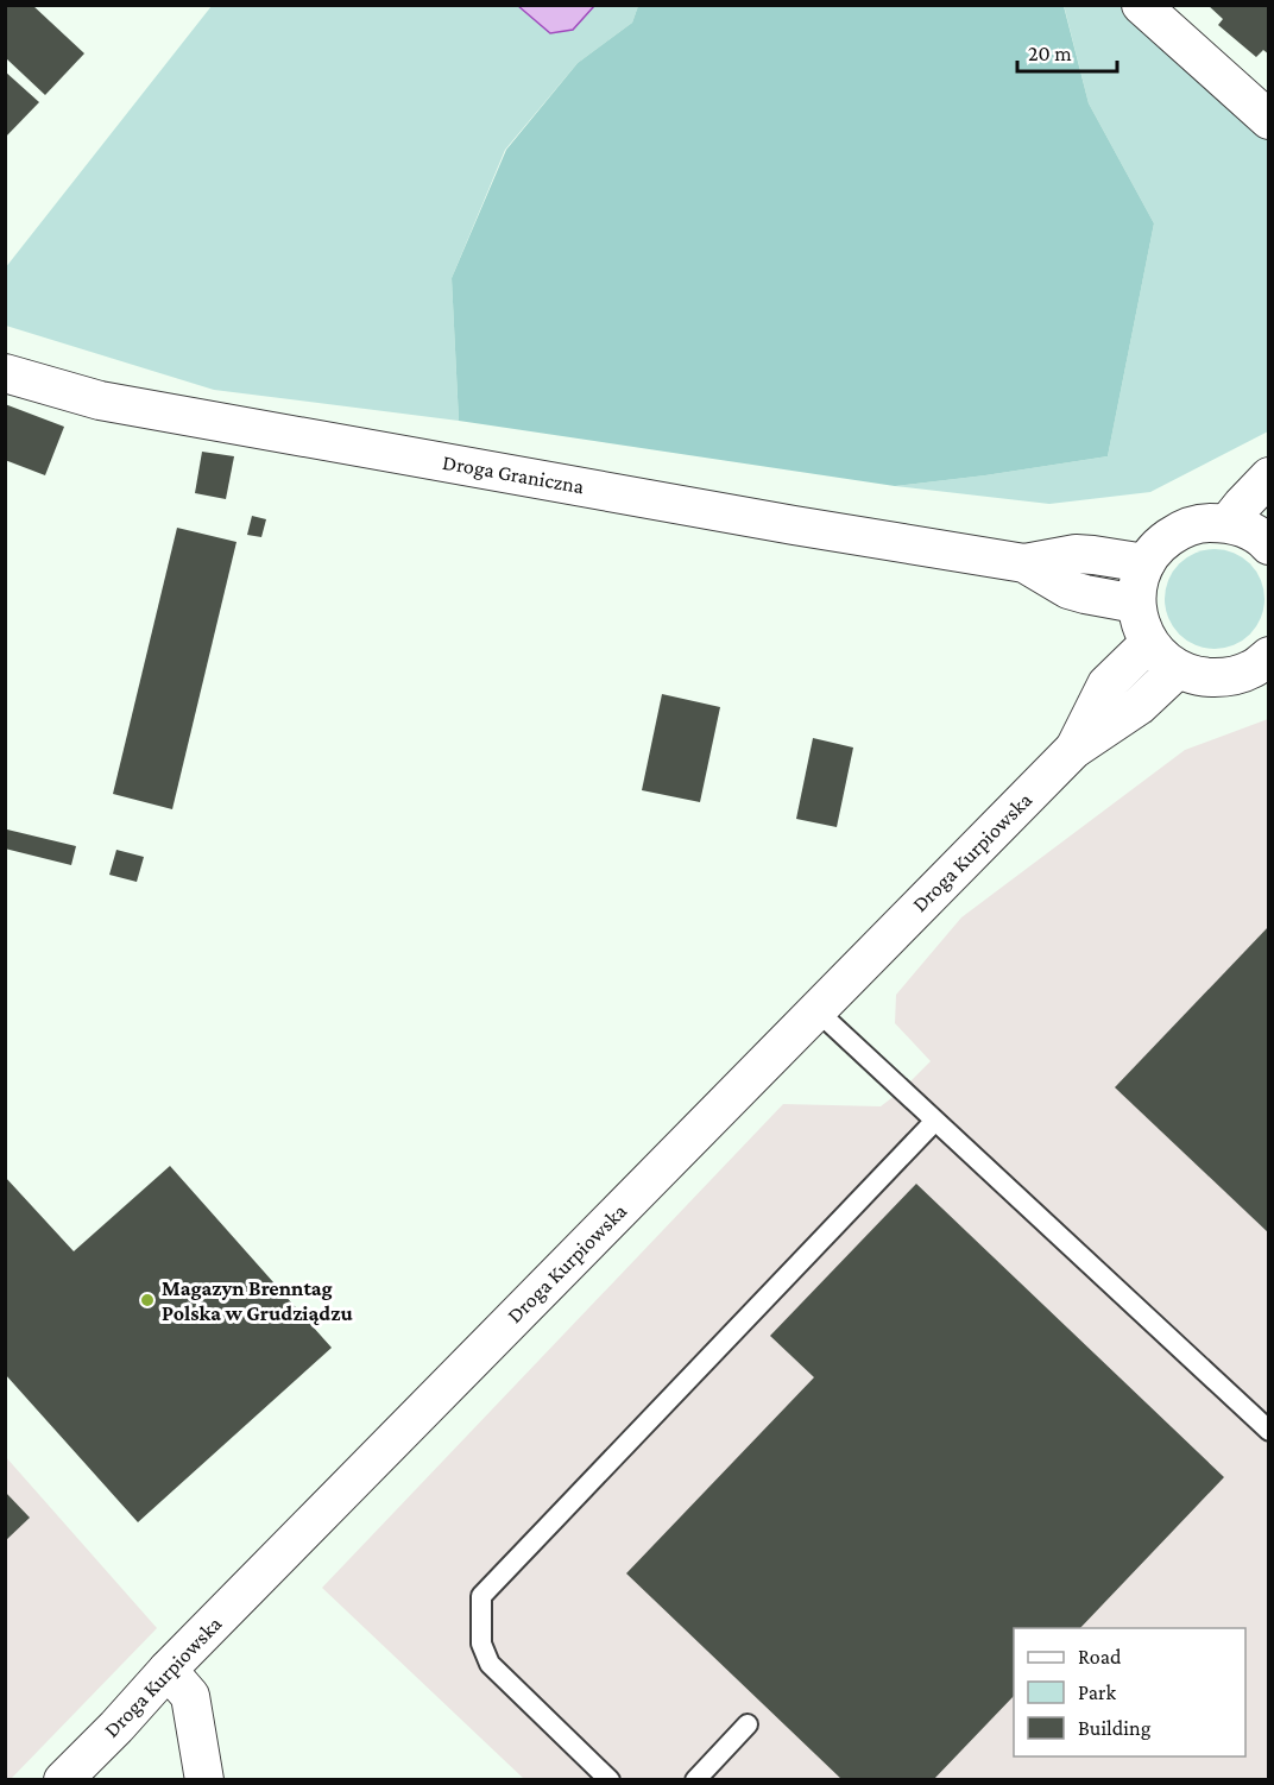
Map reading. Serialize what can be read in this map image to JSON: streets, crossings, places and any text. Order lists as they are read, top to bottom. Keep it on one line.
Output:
{"streets":{"street":["Droga Graniczna","Droga Kurpiowska"]},"places":["Magazyn Brenntag Polska w Grudziądzu"],"legend":["Road","Park","Building"],"scale_bar":"20 m"}
